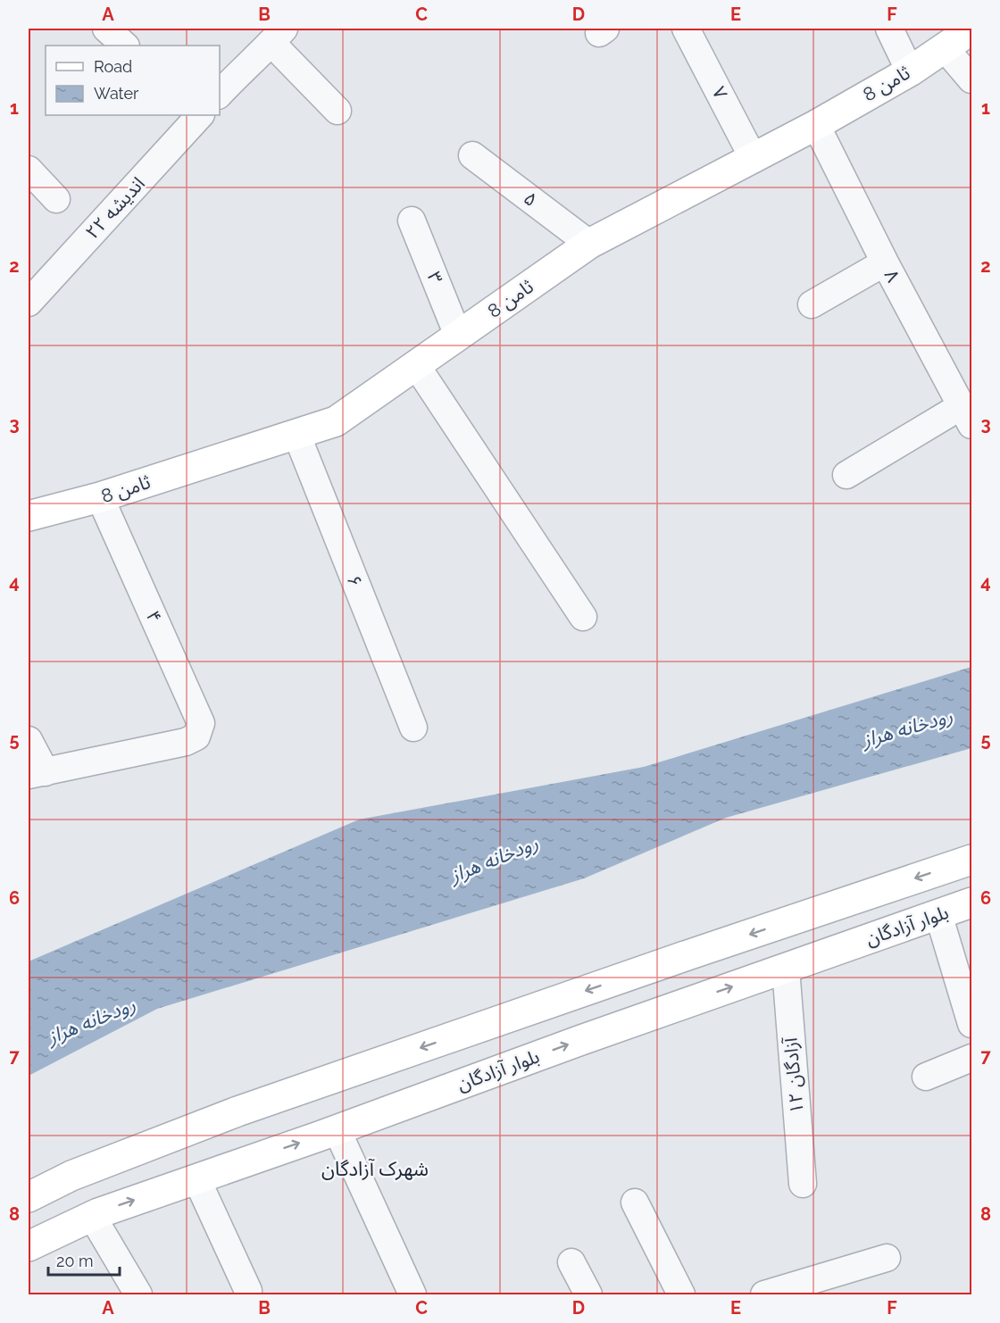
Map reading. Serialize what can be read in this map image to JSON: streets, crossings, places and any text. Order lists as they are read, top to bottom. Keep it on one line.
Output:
{"streets":{"main road":["ثامن 8","بلوار آزادگان"],"street":["۷","۵","اندیشه ۲۲","۸","۳","۶","۴","آزادگان ۱۲"]},"crossings":[["ثامن 8","۷"],["ثامن 8","۵"],["ثامن 8","۸"],["ثامن 8","۳"],["ثامن 8","۶"],["ثامن 8","۴"],["بلوار آزادگان","آزادگان ۱۲"]],"districts":["شهرک آزادگان"],"water":["رودخانه هراز"],"legend":["Road","Water"],"scale_bar":"20 m","grid":{"columns":["A","B","C","D","E","F"],"rows":["1","2","3","4","5","6","7","8"]}}
